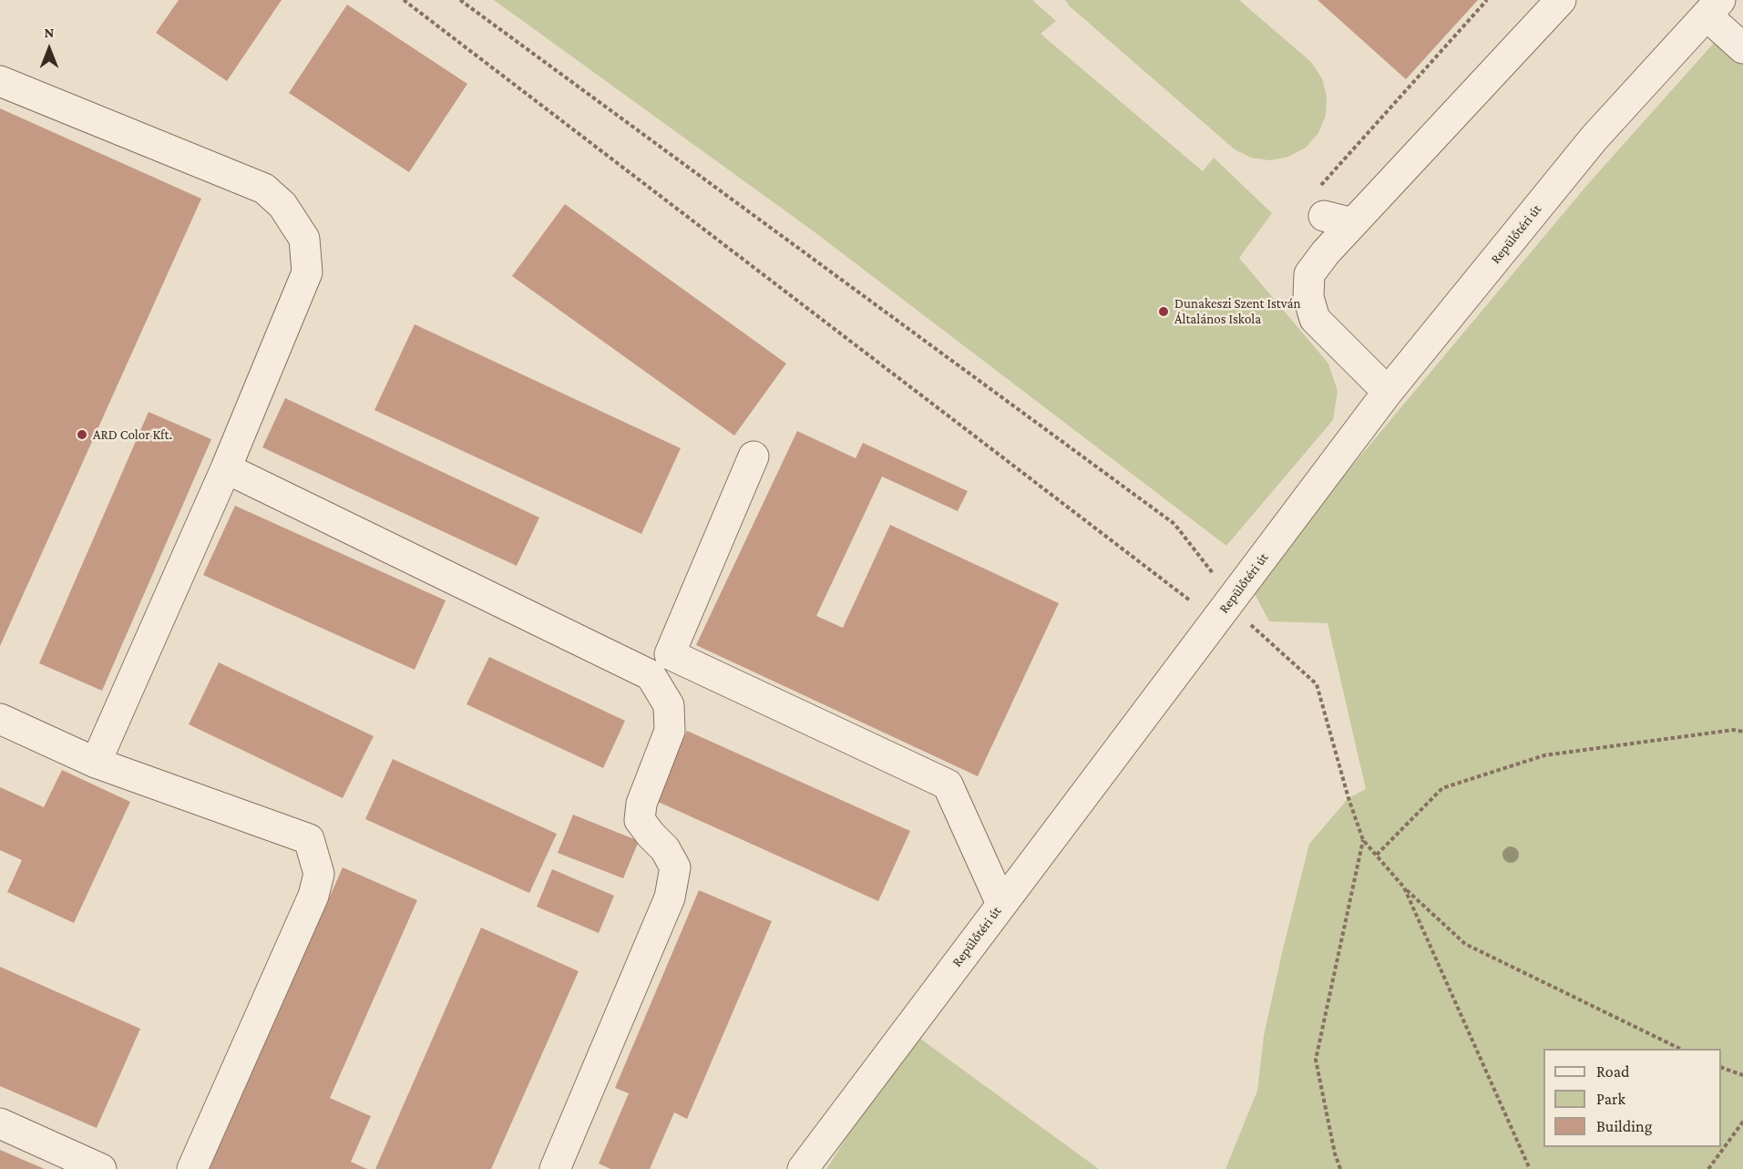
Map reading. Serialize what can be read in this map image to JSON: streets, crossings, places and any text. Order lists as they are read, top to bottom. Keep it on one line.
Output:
{"streets":{"street":["Repülőtéri út"]},"places":["Dunakeszi Szent István Általános Iskola","ARD Color Kft."],"legend":["Road","Park","Building"],"north":"top"}
